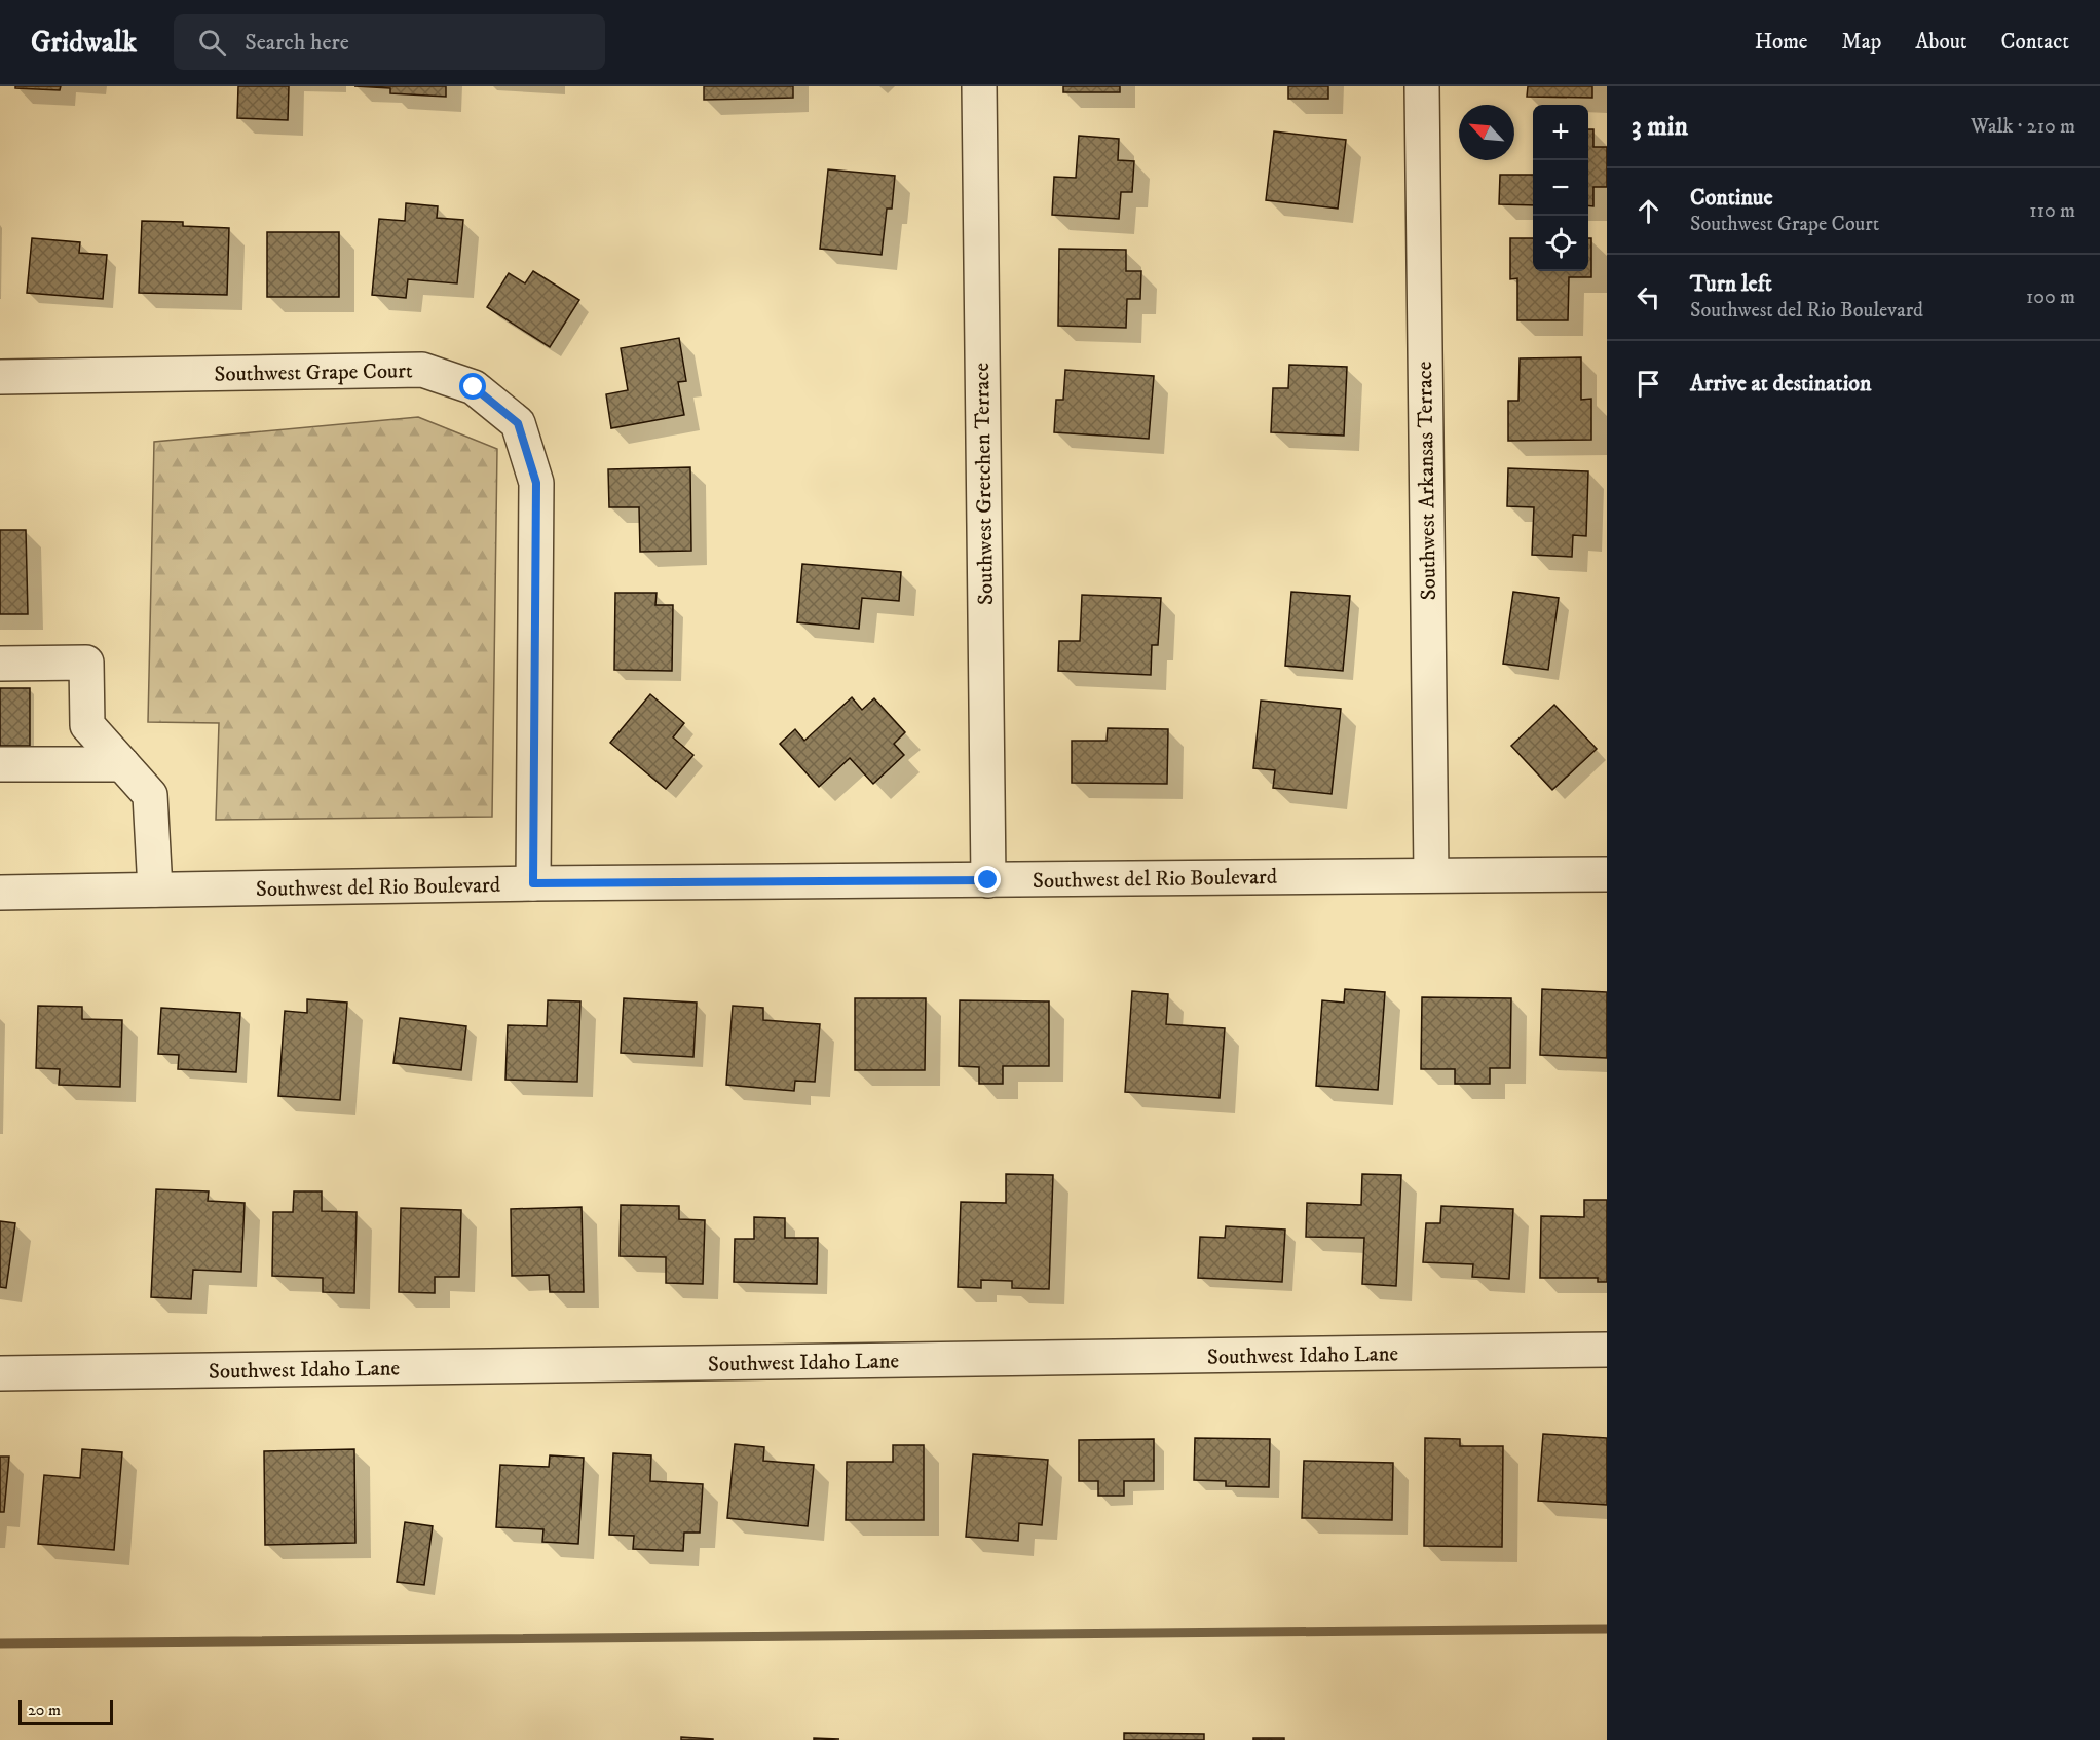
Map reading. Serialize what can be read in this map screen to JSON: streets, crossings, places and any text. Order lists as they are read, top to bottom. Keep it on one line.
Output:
{"streets":{"street":["Southwest Grape Court","Southwest Arkansas Terrace","Southwest Gretchen Terrace","Southwest del Rio Boulevard","Southwest Idaho Lane"]},"crossings":[["Southwest Grape Court","Southwest del Rio Boulevard"],["Southwest Arkansas Terrace","Southwest del Rio Boulevard"],["Southwest Gretchen Terrace","Southwest del Rio Boulevard"]],"scale_bar":"20 m","north":"top left","page":{"header":"Gridwalk","search":"Search here","nav":["Home","Map","About","Contact"],"heading":["3 min","Walk · 210 m"],"map_buttons":["+","−"],"list":[["Continue","Southwest Grape Court","110 m"],["Turn left","Southwest del Rio Boulevard","100 m"],"Arrive at destination"],"scale":"20 m"}}
